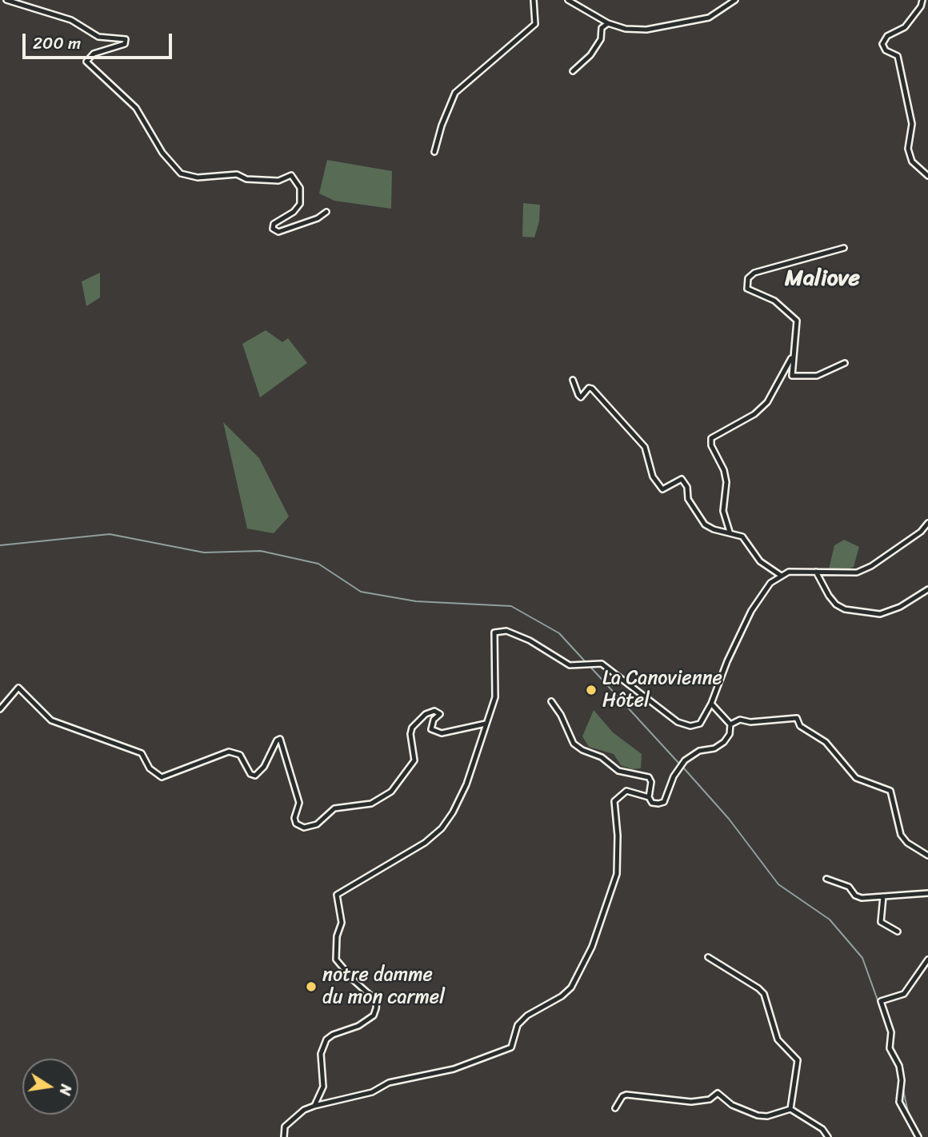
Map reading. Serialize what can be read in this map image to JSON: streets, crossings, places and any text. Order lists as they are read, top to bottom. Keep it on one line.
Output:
{"districts":["Maliove"],"places":["La Canovienne Hôtel","notre damme du mon carmel"],"scale_bar":"200 m","north":"right"}
